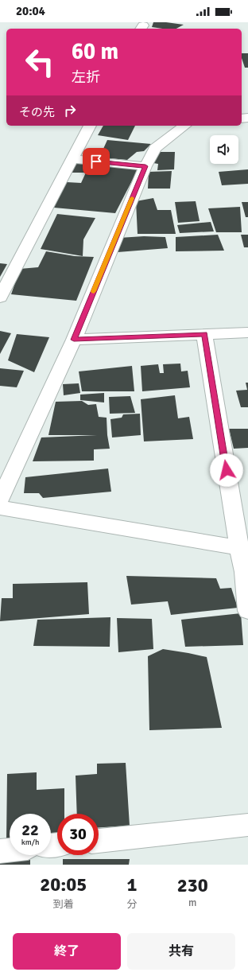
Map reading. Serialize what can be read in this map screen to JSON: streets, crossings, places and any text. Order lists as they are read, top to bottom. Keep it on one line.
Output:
{"page":{"status":"20:04","turn":["60 m","左折"],"then":"その先","speed":"22 km/h","limit":"30","eta":["20:05","到着","1","分","230","m"],"buttons":["終了","共有"]}}
